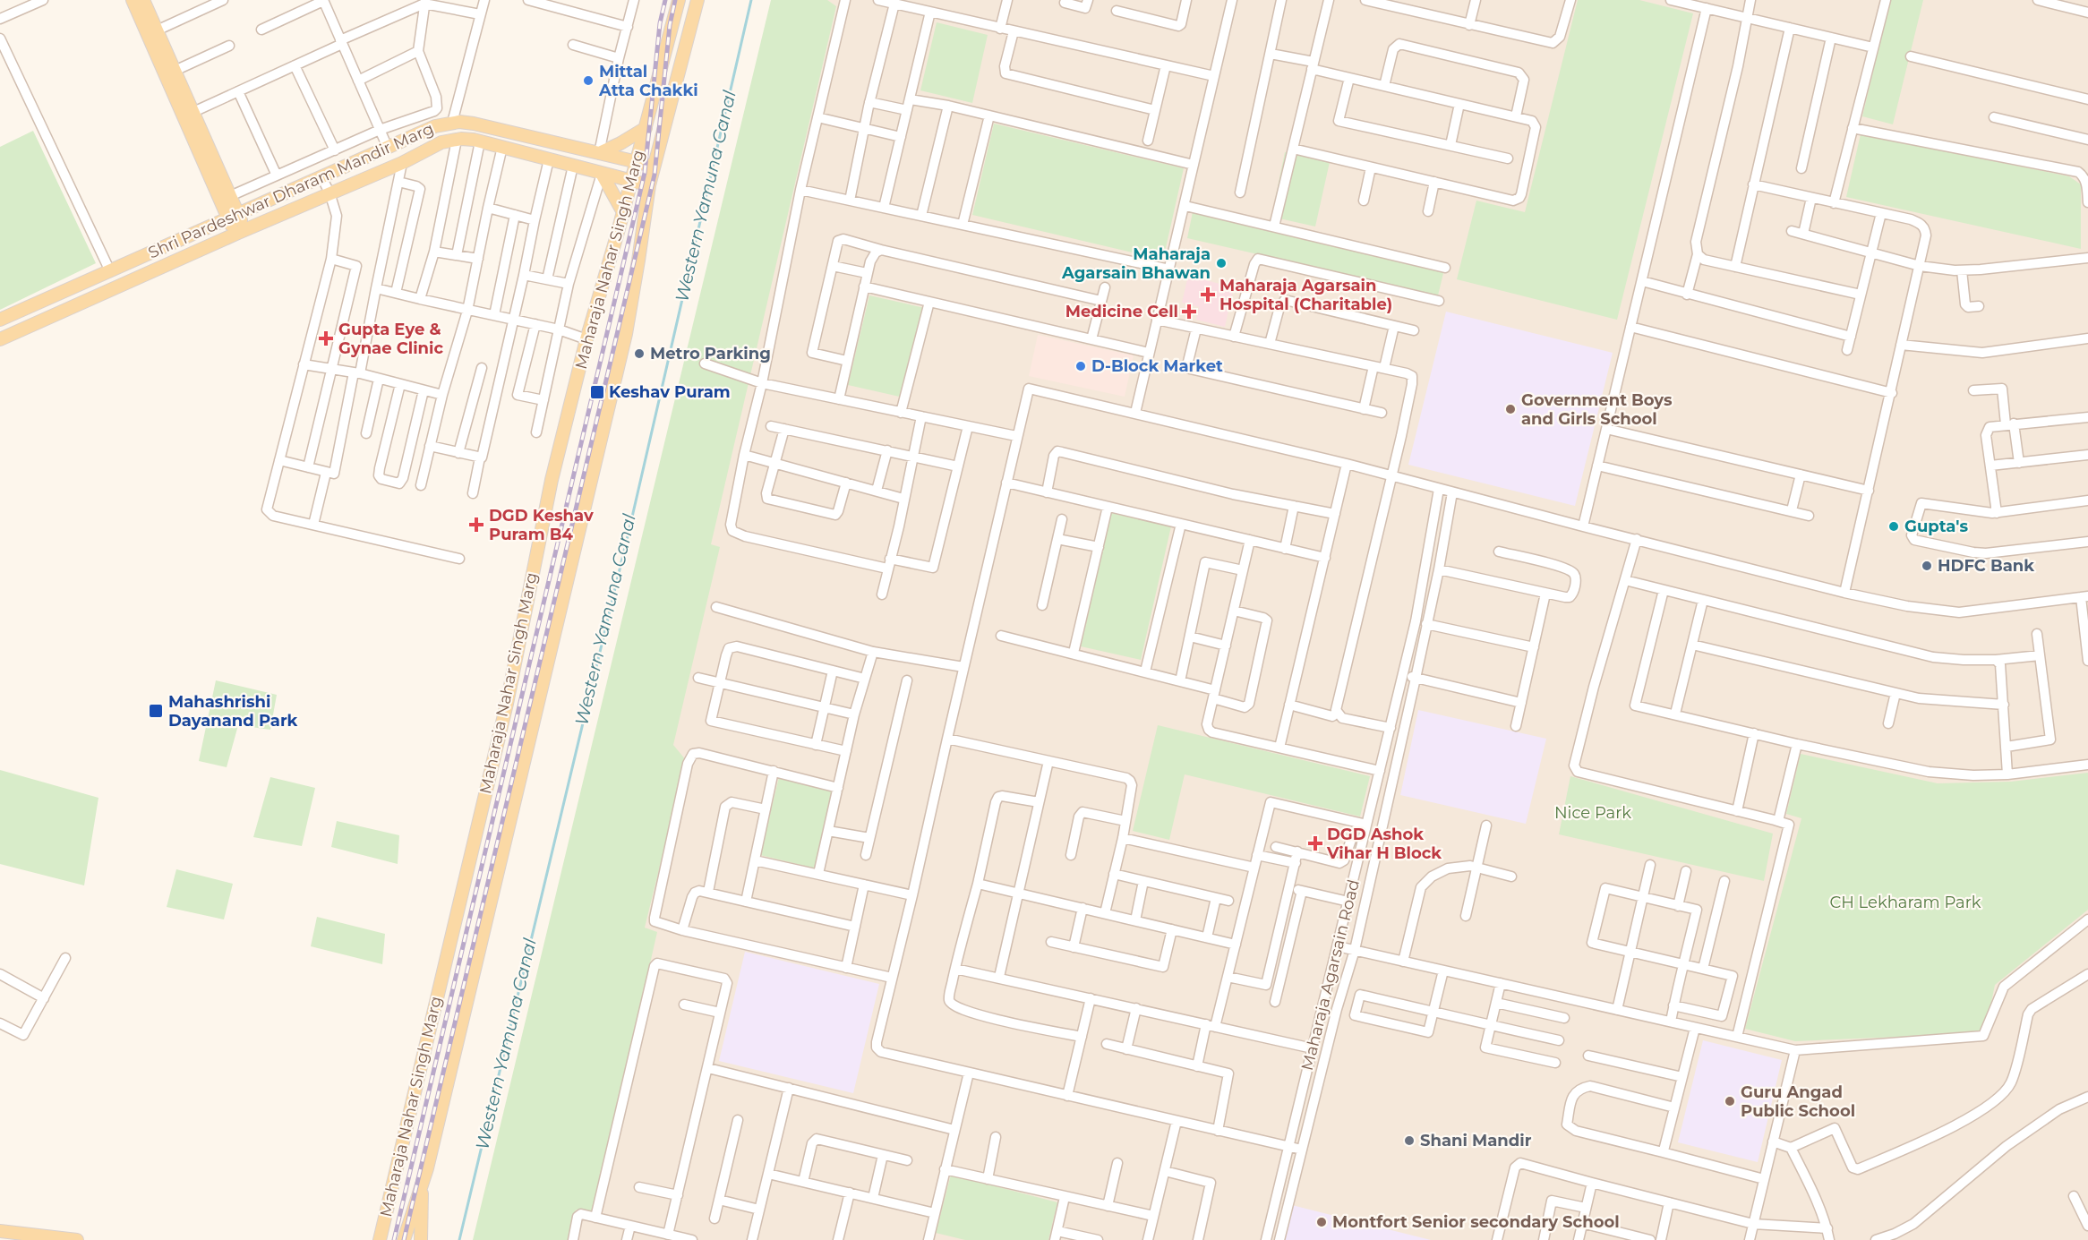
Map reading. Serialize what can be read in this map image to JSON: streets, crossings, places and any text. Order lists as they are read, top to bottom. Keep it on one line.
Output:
{"streets":{"main road":["Shri Pardeshwar Dharam Mandir Marg","Maharaja Nahar Singh Marg"],"street":["Maharaja Agarsain Road"]},"crossings":[["Shri Pardeshwar Dharam Mandir Marg","Maharaja Nahar Singh Marg"]],"water":["Western Yamuna Canal"],"parks":["Nice Park","CH Lekharam Park"],"places":{"other":["Mittal Atta Chakki","Maharaja Agarsain Bhawan","Metro Parking","D-Block Market","Government Boys and Girls School","Gupta's","HDFC Bank","Guru Angad Public School","Shani Mandir","Montfort Senior secondary School"],"health":["Maharaja Agarsain Hospital (Charitable)","Medicine Cell","Gupta Eye & Gynae Clinic","DGD Keshav Puram B4","DGD Ashok Vihar H Block"],"transit":["Keshav Puram","Mahashrishi Dayanand Park"]}}
